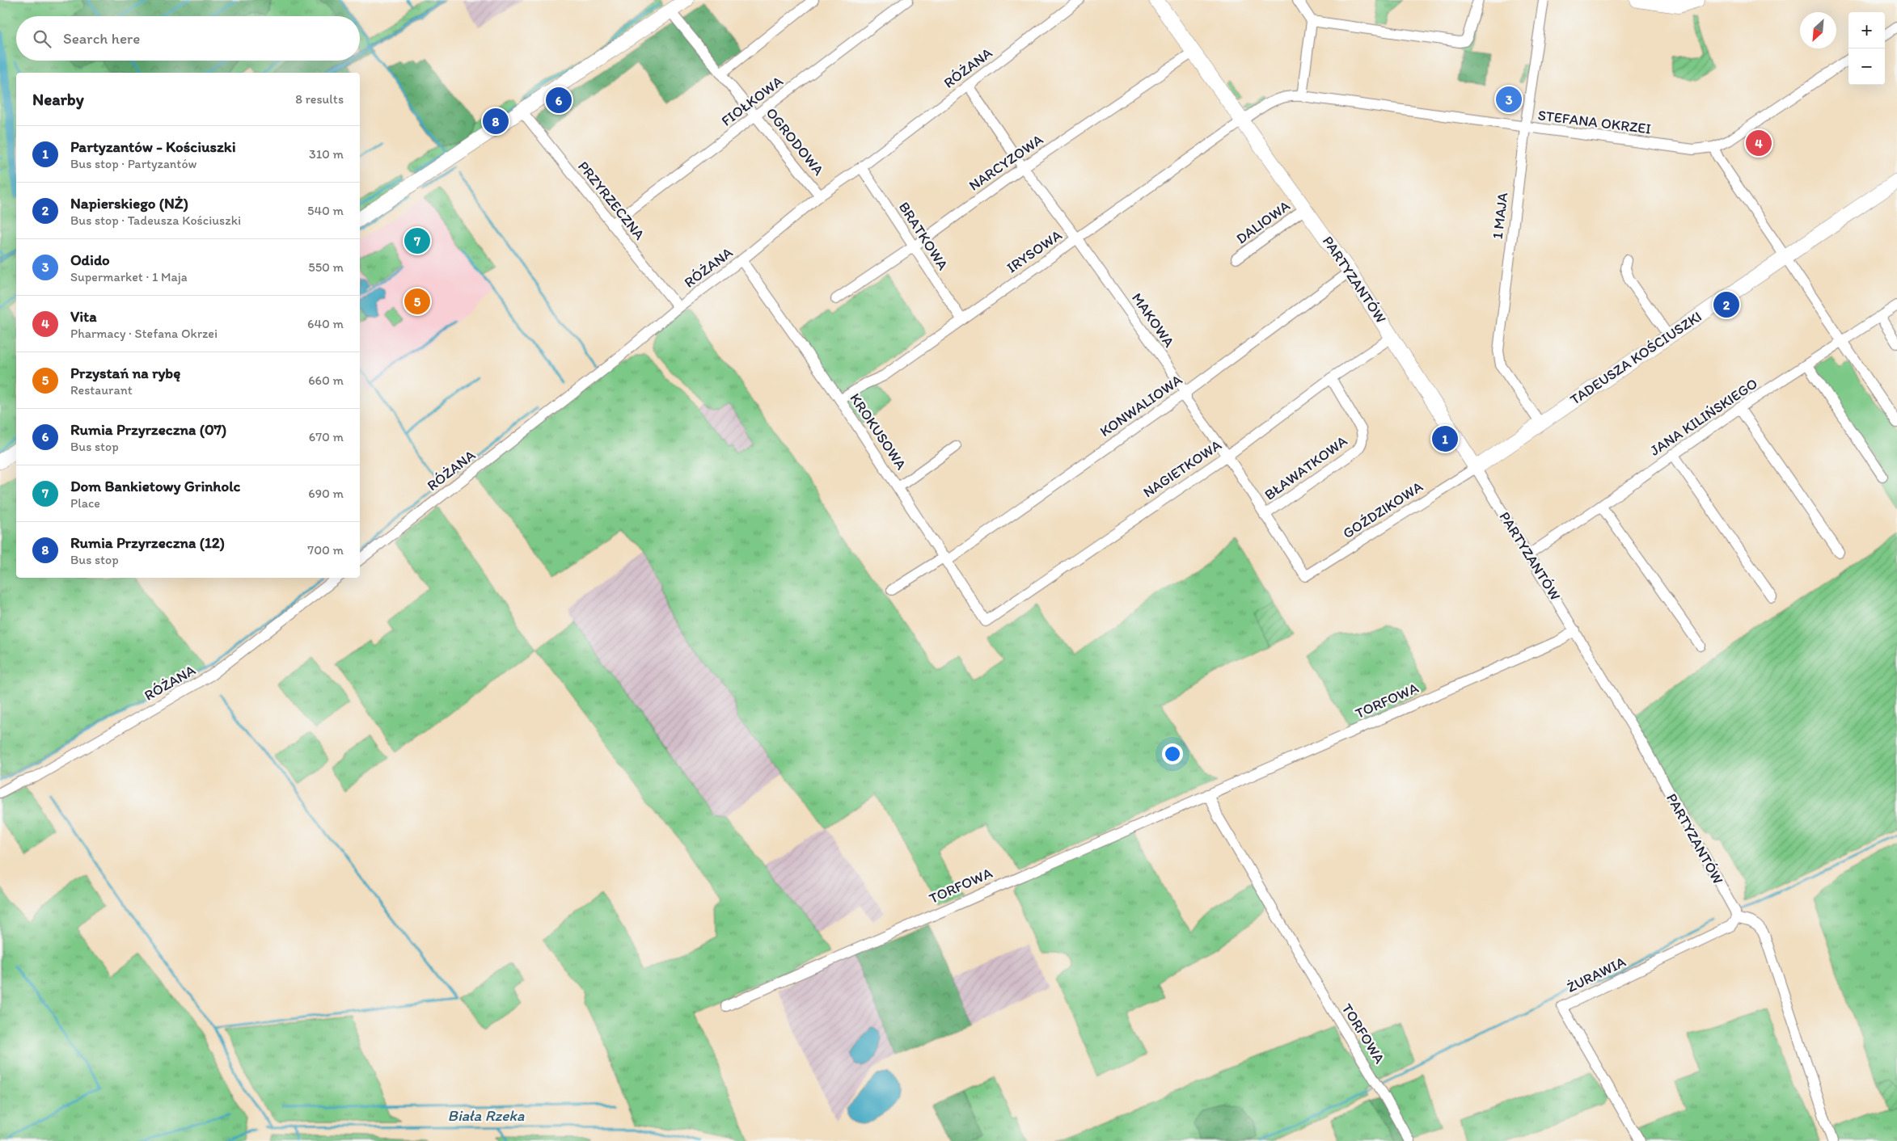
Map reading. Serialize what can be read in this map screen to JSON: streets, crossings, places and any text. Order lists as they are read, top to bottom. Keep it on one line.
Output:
{"streets":{"street":["RÓŻANA","FIOŁKOWA","STEFANA OKRZEI","OGRODOWA","NARCYZOWA","PRZYRZECZNA","1 MAJA","DALIOWA","BRATKOWA","IRYSOWA","PARTYZANTÓW","MAKOWA","TADEUSZA KOŚCIUSZKI","KONWALIOWA","JANA KILIŃSKIEGO","KROKUSOWA","BŁAWATKOWA","NAGIETKOWA","GOŹDZIKOWA","TORFOWA","ŻURAWIA"]},"crossings":[["RÓŻANA","OGRODOWA"],["RÓŻANA","PRZYRZECZNA"],["RÓŻANA","BRATKOWA"],["RÓŻANA","MAKOWA"],["RÓŻANA","KROKUSOWA"],["FIOŁKOWA","OGRODOWA"],["FIOŁKOWA","PRZYRZECZNA"],["STEFANA OKRZEI","1 MAJA"],["STEFANA OKRZEI","IRYSOWA"],["STEFANA OKRZEI","PARTYZANTÓW"],["NARCYZOWA","BRATKOWA"],["NARCYZOWA","PARTYZANTÓW"],["NARCYZOWA","MAKOWA"],["1 MAJA","TADEUSZA KOŚCIUSZKI"],["DALIOWA","PARTYZANTÓW"],["BRATKOWA","IRYSOWA"],["IRYSOWA","PARTYZANTÓW"],["IRYSOWA","MAKOWA"],["IRYSOWA","KROKUSOWA"],["PARTYZANTÓW","TADEUSZA KOŚCIUSZKI"],["PARTYZANTÓW","KONWALIOWA"],["PARTYZANTÓW","JANA KILIŃSKIEGO"],["PARTYZANTÓW","NAGIETKOWA"],["PARTYZANTÓW","GOŹDZIKOWA"],["PARTYZANTÓW","TORFOWA"],["PARTYZANTÓW","ŻURAWIA"],["MAKOWA","KONWALIOWA"],["MAKOWA","BŁAWATKOWA"],["MAKOWA","NAGIETKOWA"],["MAKOWA","GOŹDZIKOWA"],["TADEUSZA KOŚCIUSZKI","GOŹDZIKOWA"],["KONWALIOWA","KROKUSOWA"],["KROKUSOWA","NAGIETKOWA"],["BŁAWATKOWA","NAGIETKOWA"]],"water":["Biała Rzeka"],"north":"bottom left","page":{"map_buttons":["+","−"],"search":"Search here","heading":["Nearby","8 results"],"pins":["3","6","8","4","7","5","2","1"],"list":[{"mark":"1","name":"Partyzantów - Kościuszki","note":"Bus stop · Partyzantów","value":"310 m"},{"mark":"2","name":"Napierskiego (NŻ)","note":"Bus stop · Tadeusza Kościuszki","value":"540 m"},{"mark":"3","name":"Odido","note":"Supermarket · 1 Maja","value":"550 m"},{"mark":"4","name":"Vita","note":"Pharmacy · Stefana Okrzei","value":"640 m"},{"mark":"5","name":"Przystań na rybę","note":"Restaurant","value":"660 m"},{"mark":"6","name":"Rumia Przyrzeczna (07)","note":"Bus stop","value":"670 m"},{"mark":"7","name":"Dom Bankietowy Grinholc","note":"Place","value":"690 m"},{"mark":"8","name":"Rumia Przyrzeczna (12)","note":"Bus stop","value":"700 m"}]}}
